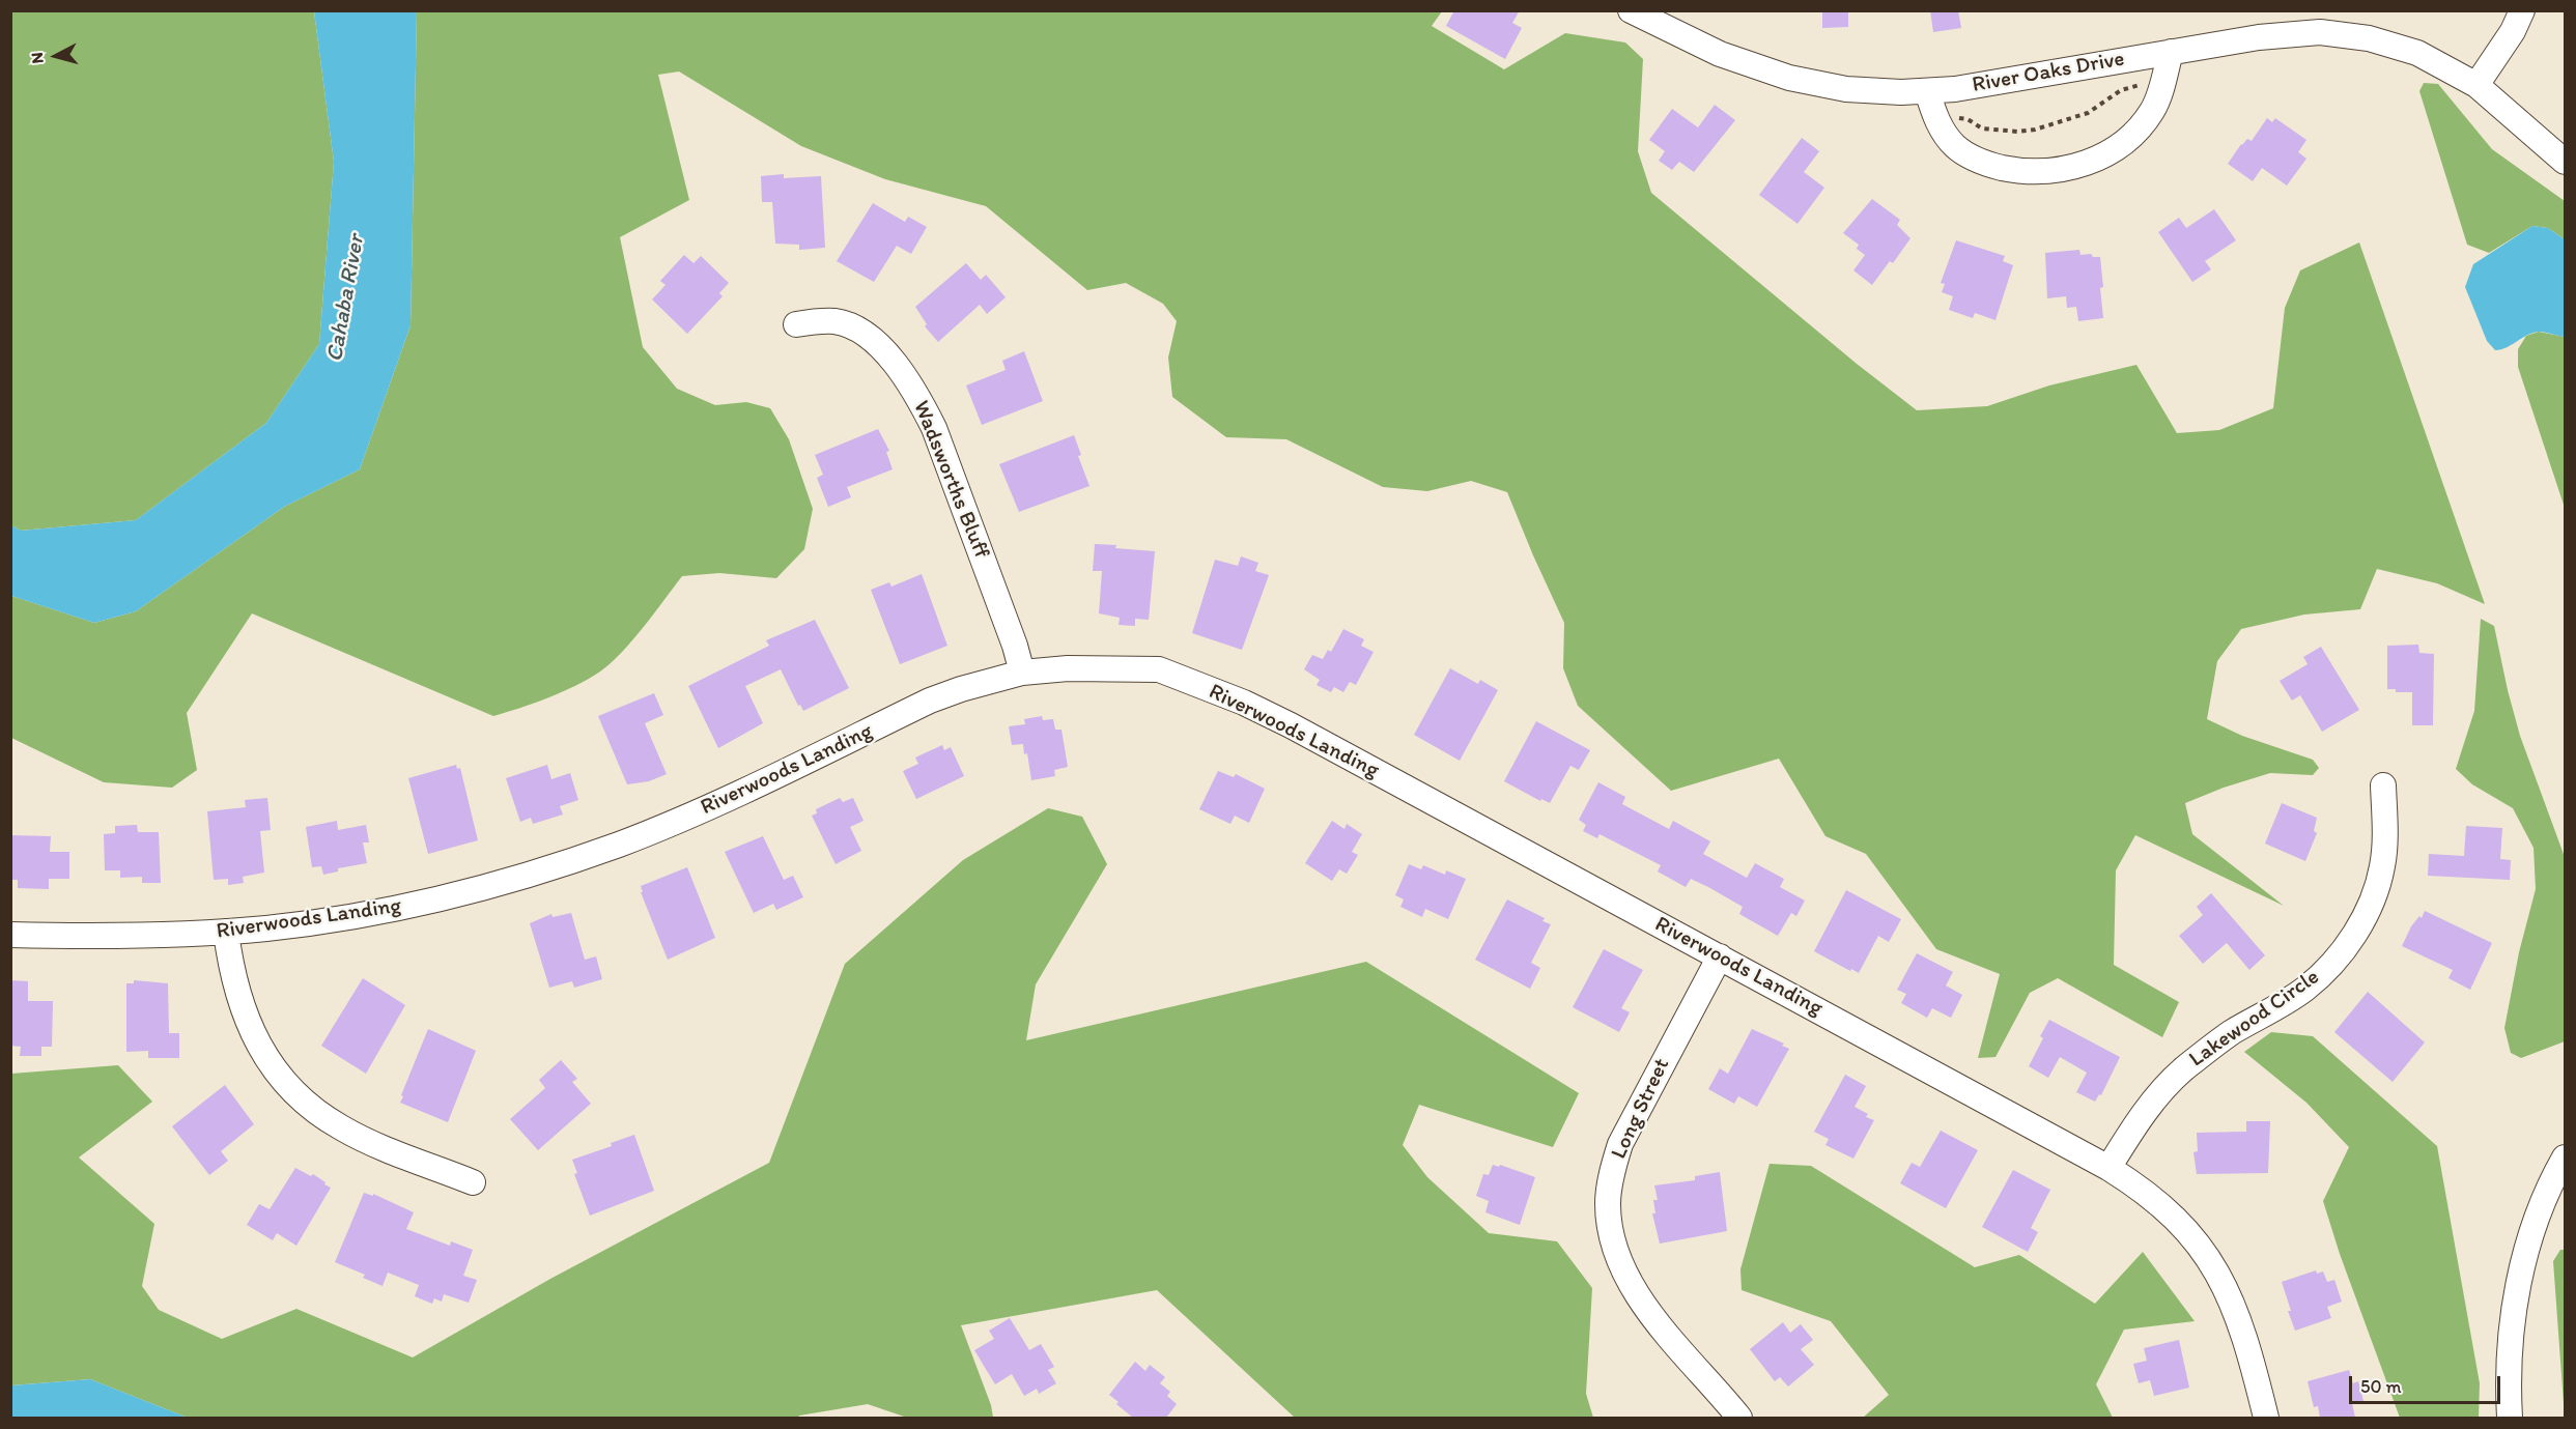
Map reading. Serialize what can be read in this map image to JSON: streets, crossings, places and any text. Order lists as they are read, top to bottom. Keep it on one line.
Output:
{"streets":{"street":["River Oaks Drive","Wadsworths Bluff","Riverwoods Landing","Lakewood Circle","Long Street"]},"crossings":[["Wadsworths Bluff","Riverwoods Landing"],["Riverwoods Landing","Lakewood Circle"],["Riverwoods Landing","Long Street"]],"water":["Cahaba River"],"scale_bar":"50 m","north":"left"}
